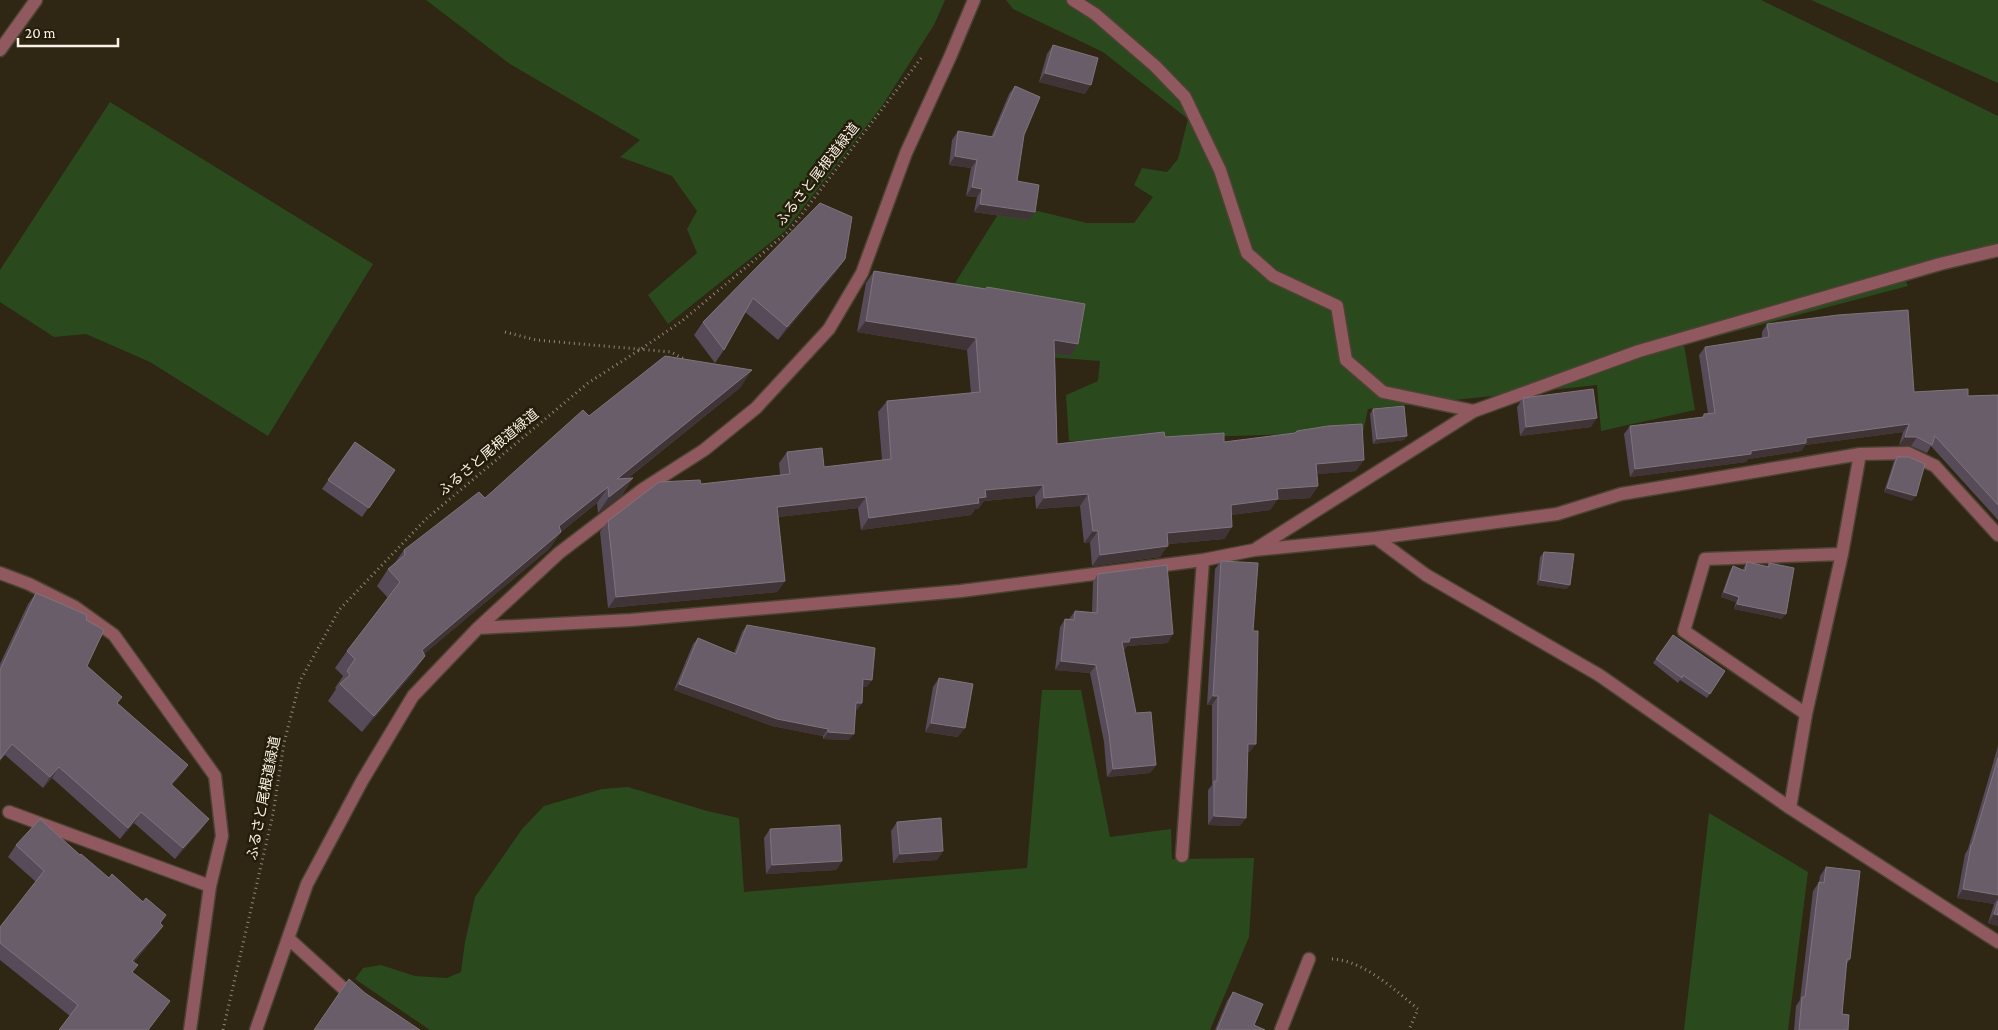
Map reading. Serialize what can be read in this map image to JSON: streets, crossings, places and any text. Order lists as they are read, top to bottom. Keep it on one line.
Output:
{"streets":{"path":["ふるさと尾根道緑道"]},"scale_bar":"20 m"}
